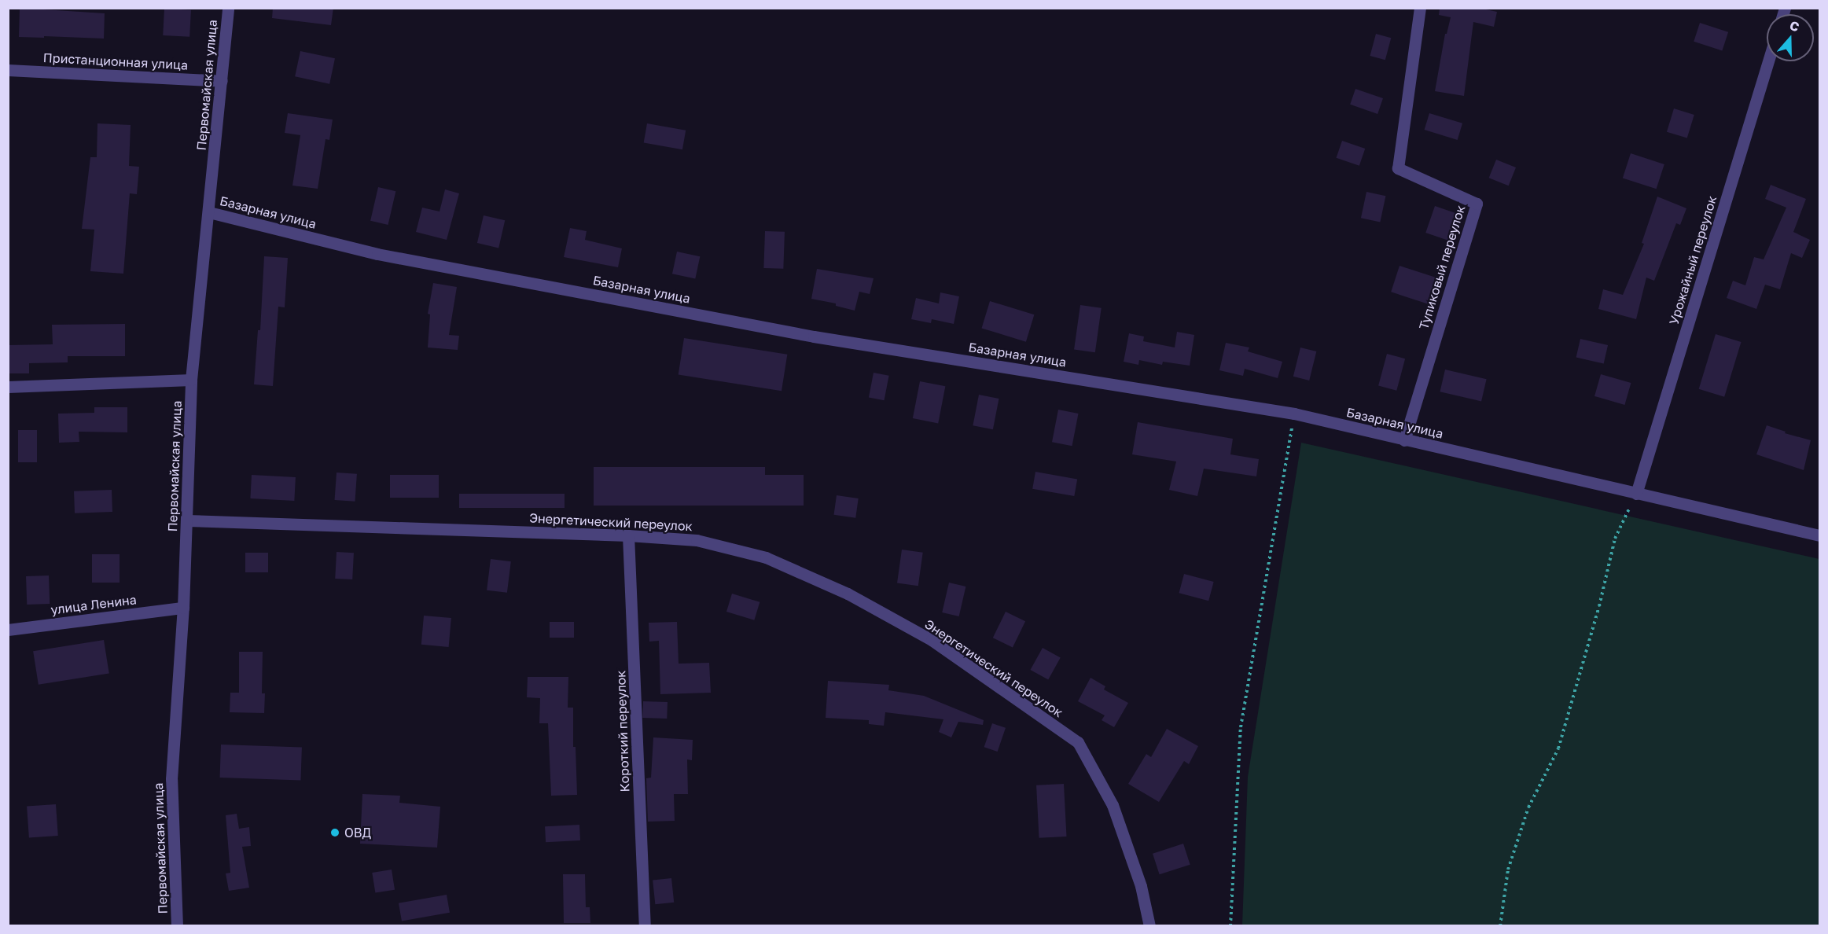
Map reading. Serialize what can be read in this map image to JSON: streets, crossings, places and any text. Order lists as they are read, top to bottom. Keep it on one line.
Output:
{"streets":{"street":["Пристанционная улица","Первомайская улица","Базарная улица","Урожайный переулок","Тупиковый переулок","Энергетический переулок","улица Ленина","Короткий переулок"]},"crossings":[["Пристанционная улица","Первомайская улица"],["Первомайская улица","Базарная улица"],["Первомайская улица","Энергетический переулок"],["Первомайская улица","улица Ленина"],["Базарная улица","Урожайный переулок"],["Базарная улица","Тупиковый переулок"],["Энергетический переулок","Короткий переулок"]],"places":["ОВД"],"north":"top"}
